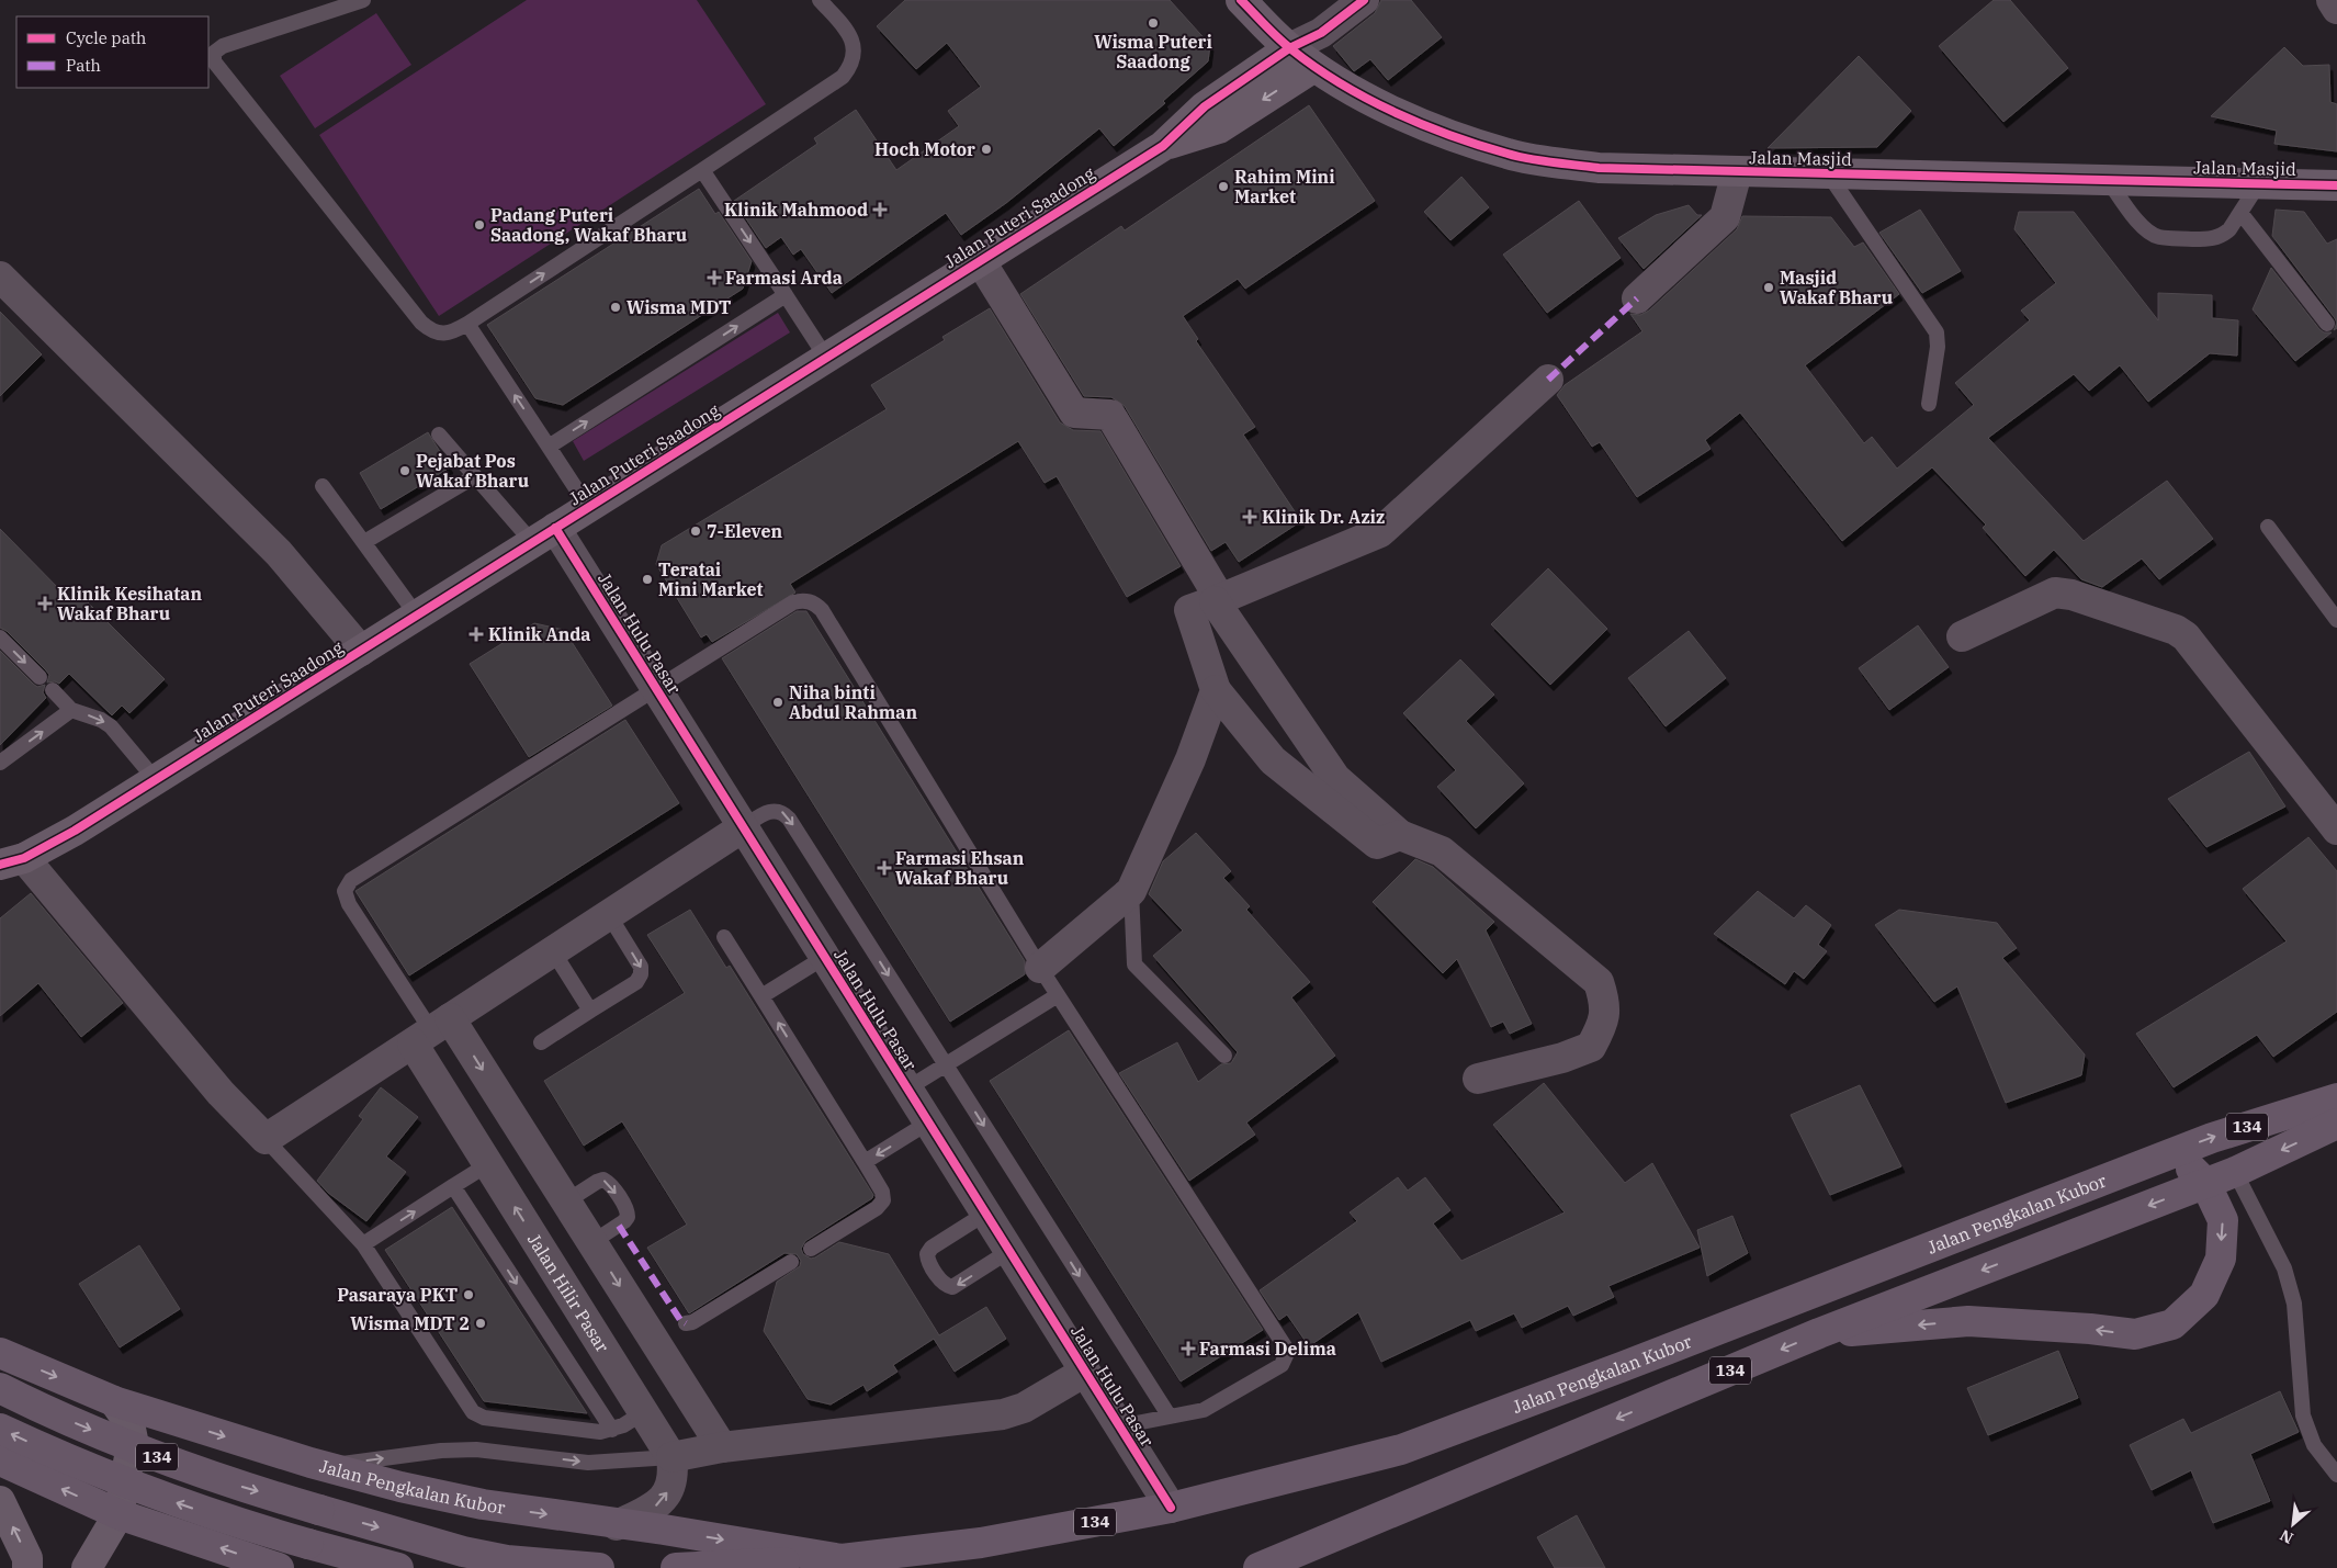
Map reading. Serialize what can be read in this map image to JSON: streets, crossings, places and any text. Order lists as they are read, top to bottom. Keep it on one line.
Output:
{"streets":{"main road":["134","Jalan Pengkalan Kubor"],"street":["Jalan Masjid","Jalan Puteri Saadong","Jalan Hulu Pasar","Jalan Hilir Pasar"]},"crossings":[["Jalan Masjid","Jalan Puteri Saadong"],["Jalan Puteri Saadong","Jalan Hulu Pasar"],["Jalan Hulu Pasar","Jalan Pengkalan Kubor"]],"places":{"other":["Wisma Puteri Saadong","Hoch Motor","Rahim Mini Market","Padang Puteri Saadong, Wakaf Bharu","Masjid Wakaf Bharu","Wisma MDT","Pejabat Pos Wakaf Bharu","7-Eleven","Teratai Mini Market","Niha binti Abdul Rahman","Pasaraya PKT","Wisma MDT 2"],"health":["Klinik Mahmood","Farmasi Arda","Klinik Dr. Aziz","Klinik Kesihatan Wakaf Bharu","Klinik Anda","Farmasi Ehsan Wakaf Bharu","Farmasi Delima"]},"legend":["Cycle path","Path"],"north":"bottom left"}
